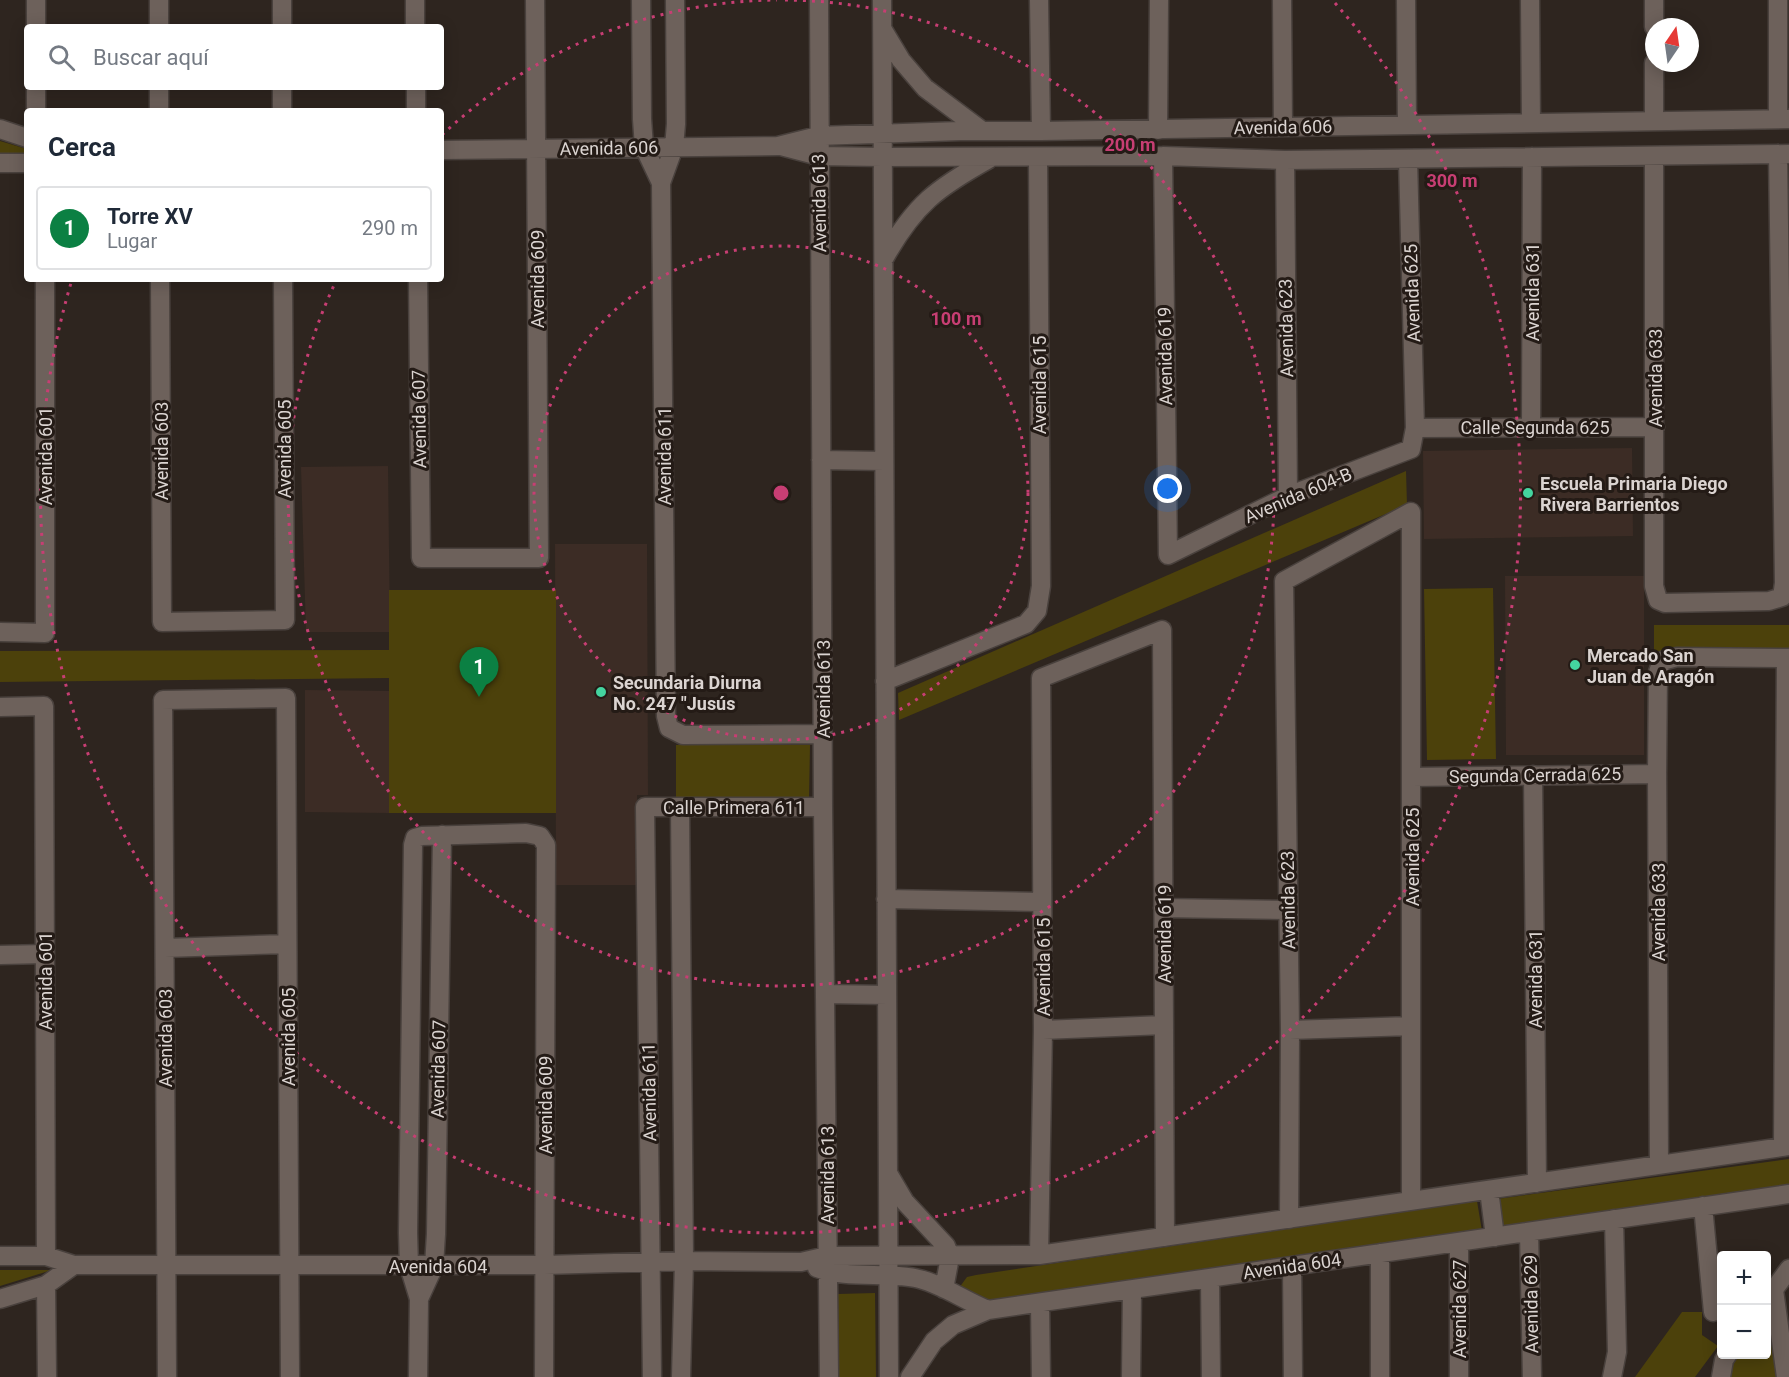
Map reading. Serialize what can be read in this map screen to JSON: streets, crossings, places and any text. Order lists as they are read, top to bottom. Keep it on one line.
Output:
{"streets":{"street":["Avenida 606","Avenida 613","Avenida 609","Avenida 631","Avenida 625","Avenida 623","Avenida 619","Avenida 633","Avenida 615","Avenida 607","Calle Segunda 625","Avenida 605","Avenida 603","Avenida 601","Avenida 611","Avenida 604-B","Segunda Cerrada 625","Calle Primera 611","Avenida 604","Avenida 629","Avenida 627"]},"crossings":[["Avenida 606","Avenida 613"],["Avenida 606","Avenida 609"],["Avenida 606","Avenida 631"],["Avenida 606","Avenida 625"],["Avenida 606","Avenida 623"],["Avenida 606","Avenida 619"],["Avenida 606","Avenida 633"],["Avenida 606","Avenida 615"],["Avenida 606","Avenida 611"],["Avenida 613","Avenida 611"],["Avenida 613","Calle Primera 611"],["Avenida 613","Avenida 604"],["Avenida 609","Avenida 607"],["Avenida 609","Avenida 604"],["Avenida 631","Calle Segunda 625"],["Avenida 631","Segunda Cerrada 625"],["Avenida 631","Avenida 604"],["Avenida 625","Avenida 623"],["Avenida 625","Calle Segunda 625"],["Avenida 625","Avenida 604-B"],["Avenida 625","Segunda Cerrada 625"],["Avenida 625","Avenida 604"],["Avenida 623","Avenida 604-B"],["Avenida 623","Avenida 604"],["Avenida 619","Avenida 615"],["Avenida 619","Avenida 604-B"],["Avenida 619","Avenida 604"],["Avenida 633","Calle Segunda 625"],["Avenida 633","Segunda Cerrada 625"],["Avenida 633","Avenida 604"],["Avenida 615","Avenida 604"],["Avenida 607","Avenida 604"],["Calle Segunda 625","Avenida 604-B"],["Avenida 605","Avenida 603"],["Avenida 605","Avenida 604"],["Avenida 603","Avenida 604"],["Avenida 601","Avenida 604"],["Avenida 611","Calle Primera 611"],["Avenida 611","Avenida 604"],["Avenida 604","Avenida 629"],["Avenida 604","Avenida 627"]],"places":["Escuela Primaria Diego Rivera Barrientos","Mercado San Juan de Aragón","Secundaria Diurna No. 247 \"Jusús"],"north":"top","page":{"search":"Buscar aquí","heading":"Cerca","list":[{"mark":"1","name":"Torre XV","note":"Lugar","value":"290 m"}],"pins":"1","map_buttons":["+","−"]},"rings":["200 m","300 m","100 m"]}
